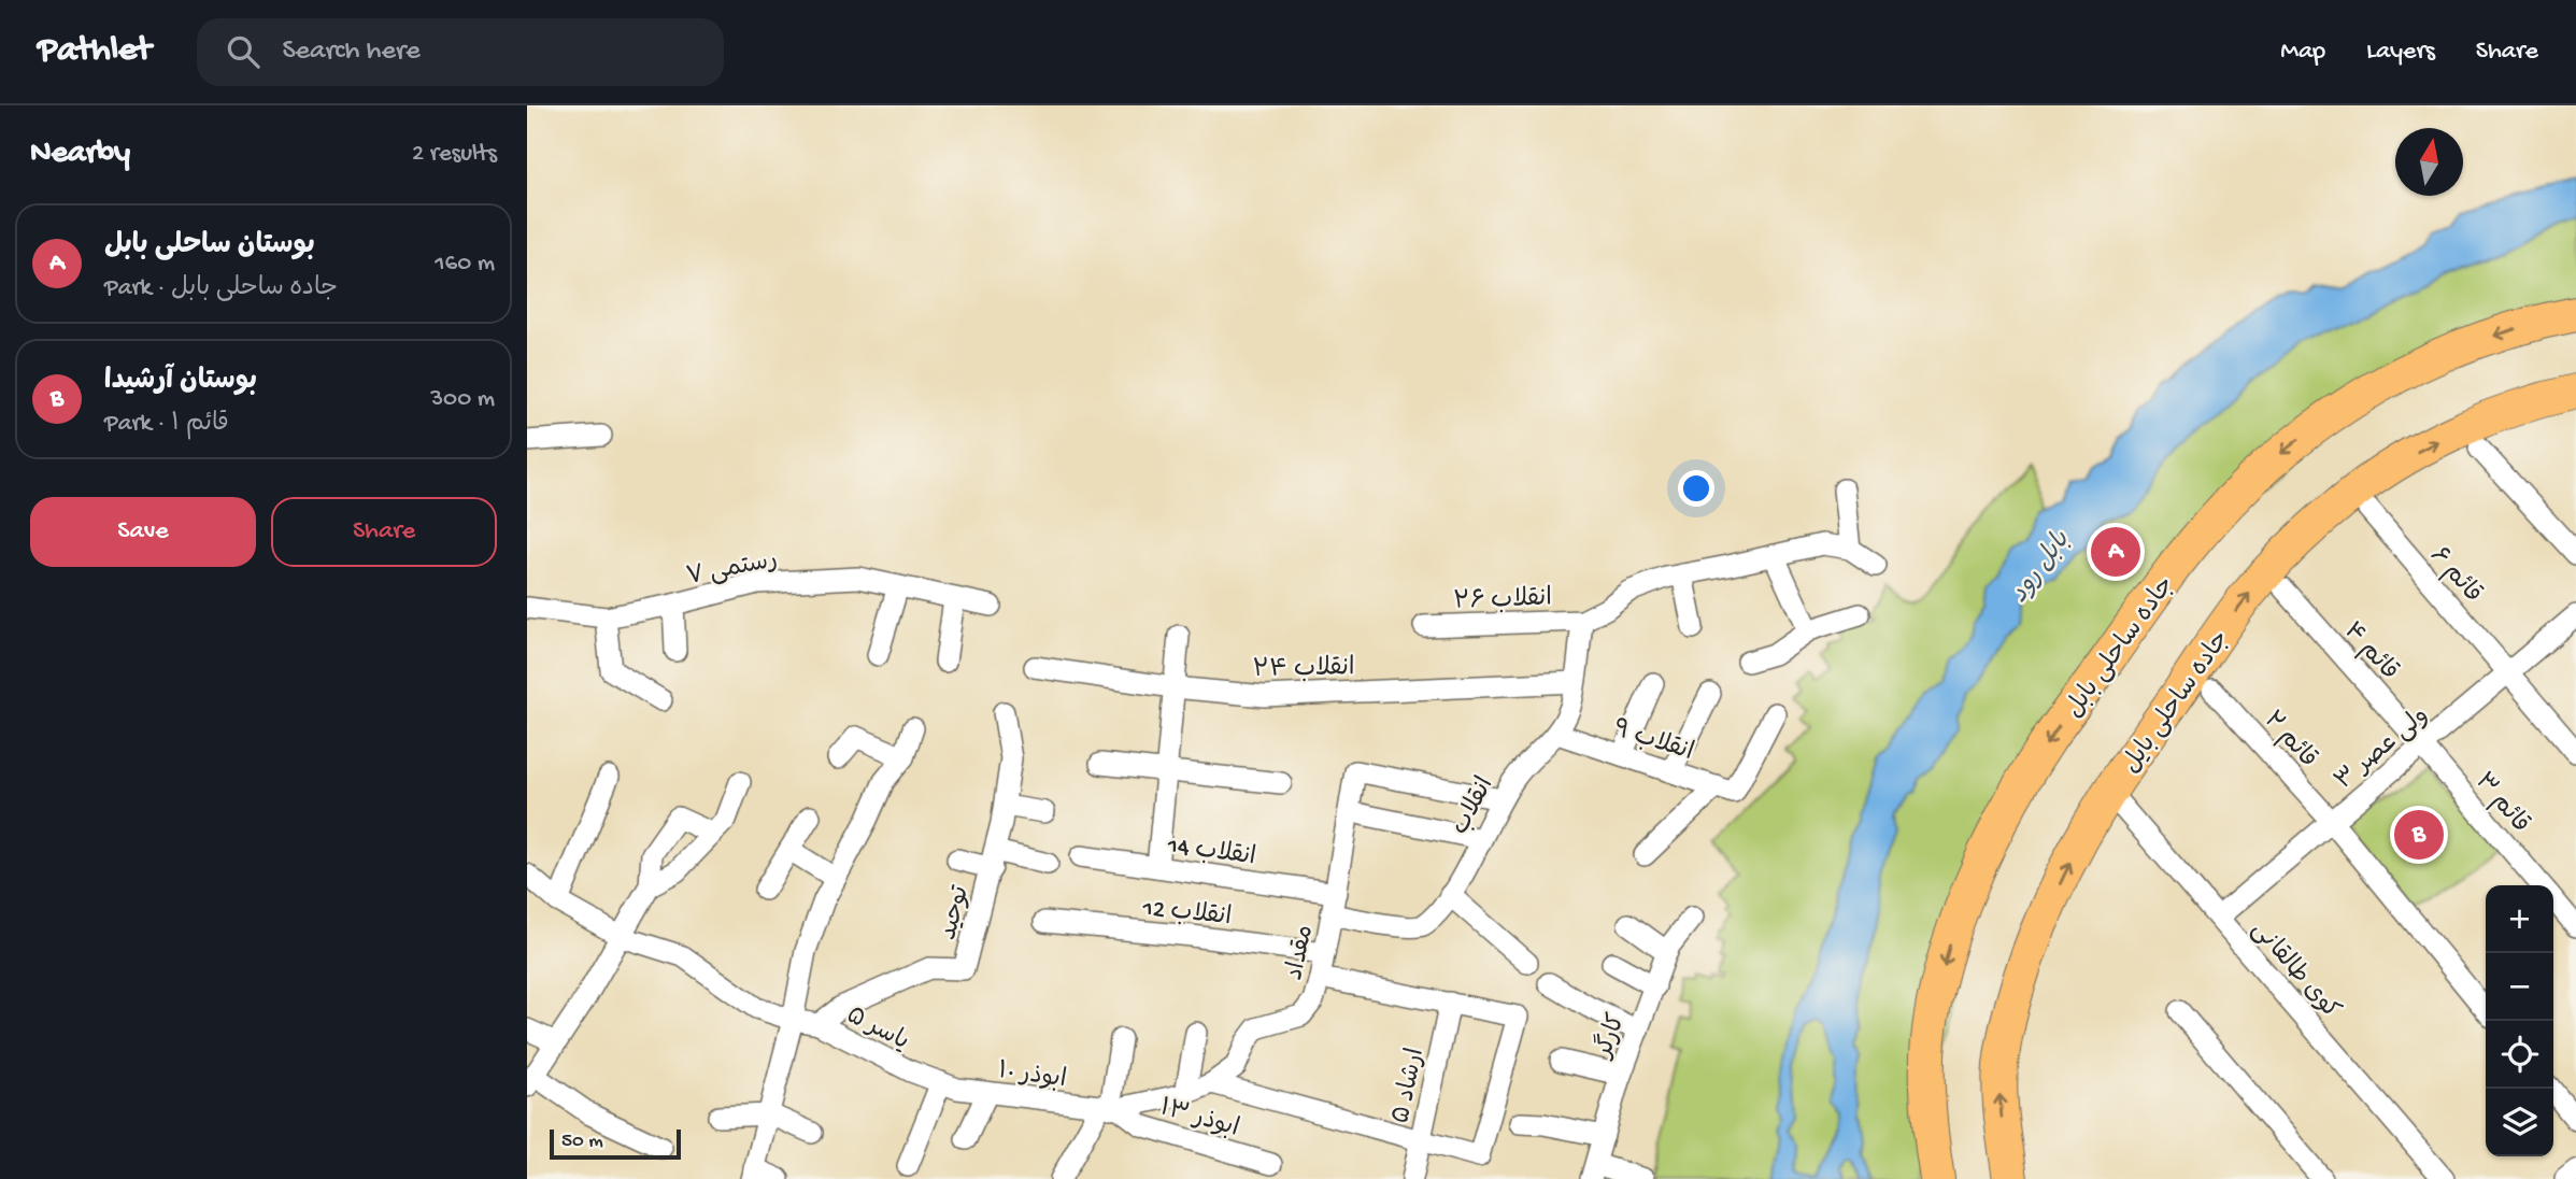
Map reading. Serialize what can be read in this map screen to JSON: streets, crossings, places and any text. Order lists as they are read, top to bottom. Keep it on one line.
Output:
{"streets":{"main road":["جاده ساحلی بابل","جاده ساحلی بایل"],"street":["رستمی ۷","قائم ۶","انقلاب ۲۶","قائم ۴","انقلاب ۲۴","انقلاب ۹","قائم ۲","ولی عصر ۳","قائم ۳","انقلاب","انقلاب 14","انقلاب 12","توحید","مقداد","کوی طالقانی","یاسر ۵","کارگر","ابوذر ۱۰","ارشاد ۵","ابوذر ۱۳"]},"crossings":[["قائم ۶","ولی عصر ۳"],["انقلاب ۲۶","انقلاب"],["قائم ۴","ولی عصر ۳"],["قائم ۴","قائم ۳"],["انقلاب ۲۴","انقلاب"],["جاده ساحلی بایل","کوی طالقانی"],["انقلاب ۹","انقلاب"],["قائم ۲","ولی عصر ۳"],["ولی عصر ۳","قائم ۳"],["ولی عصر ۳","کوی طالقانی"],["انقلاب","مقداد"],["انقلاب 14","مقداد"],["انقلاب 12","مقداد"],["توحید","یاسر ۵"],["مقداد","ابوذر ۱۰"],["مقداد","ابوذر ۱۳"],["یاسر ۵","ابوذر ۱۰"],["ابوذر ۱۰","ابوذر ۱۳"]],"one_way":["جاده ساحلی بابل","جاده ساحلی بایل"],"water":["بابل رود"],"scale_bar":"50 m","north":"top","page":{"header":"Pathlet","search":"Search here","nav":["Map","Layers","Share"],"heading":["Nearby","2 results"],"list":[{"mark":"A","name":"بوستان ساحلی بابل","note":"Park · جاده ساحلی بابل","value":"160 m"},{"mark":"B","name":"بوستان آرشیدا","note":"Park · قائم ۱","value":"300 m"}],"buttons":["Save","Share"],"pins":["A","B"],"map_buttons":["+","−"],"scale":"50 m"}}
